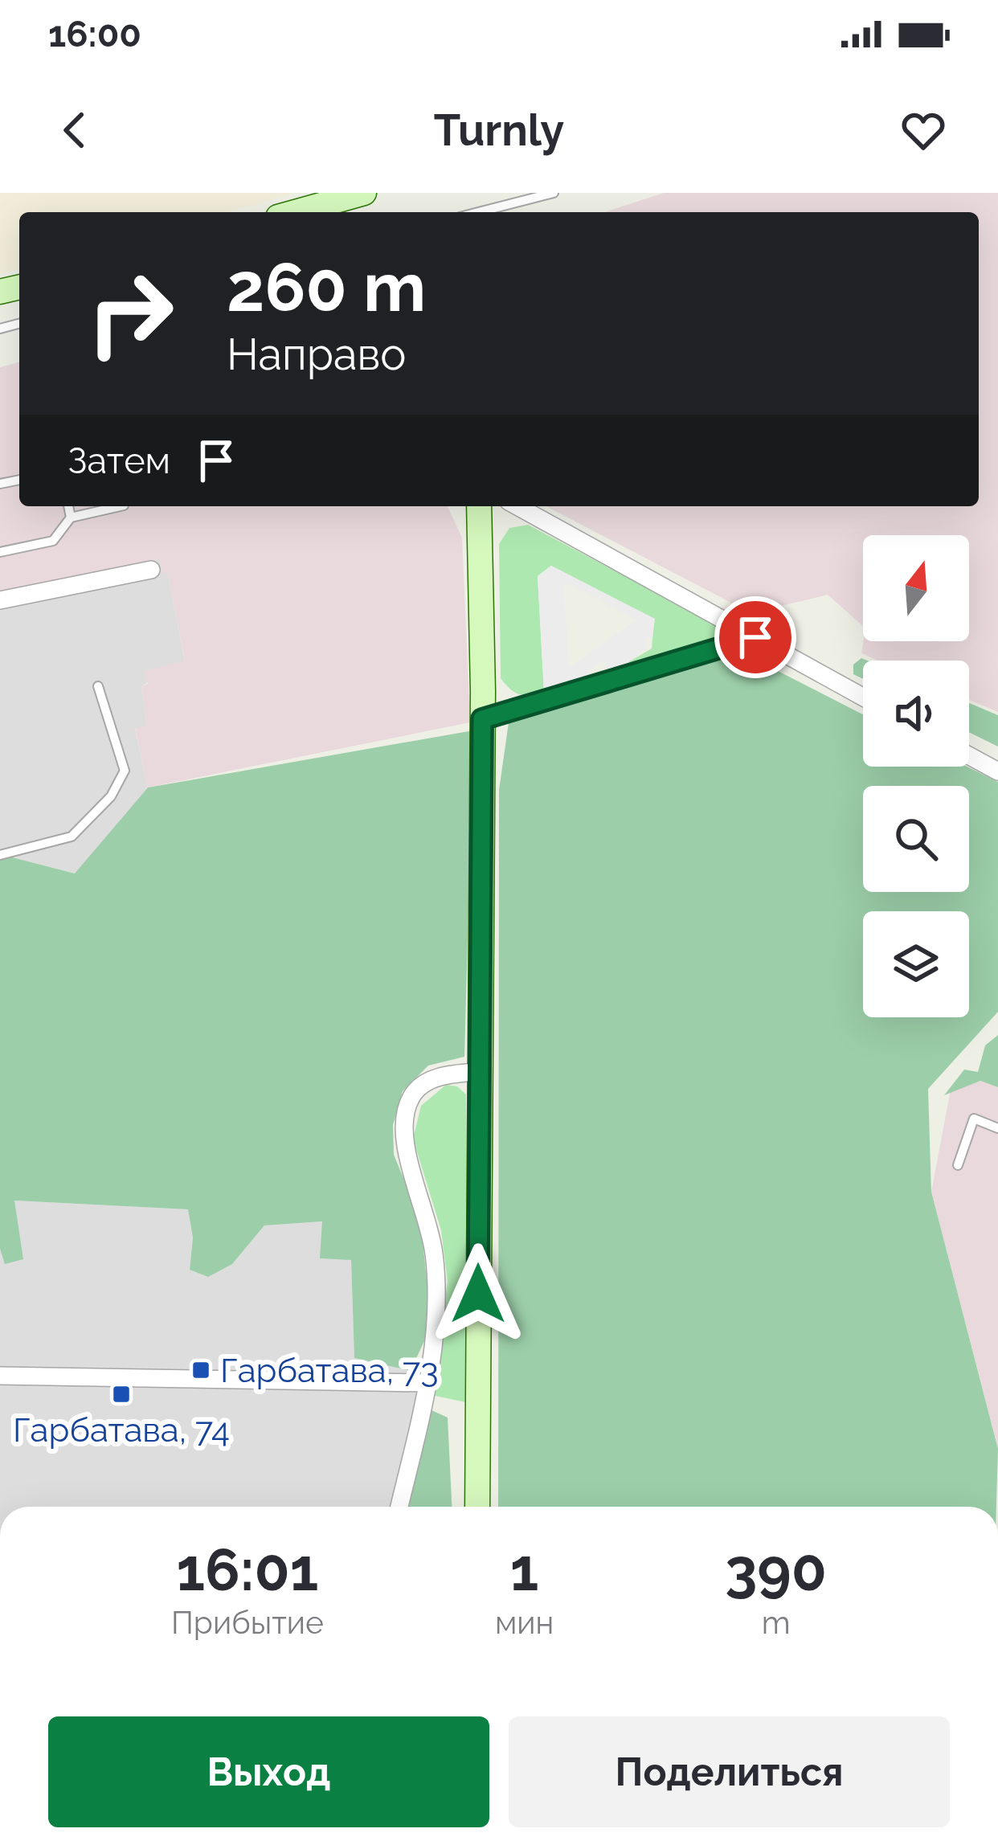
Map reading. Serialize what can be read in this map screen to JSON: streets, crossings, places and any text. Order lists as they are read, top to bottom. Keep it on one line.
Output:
{"places":{"transit":["Гарбатава, 73","Гарбатава, 74"]},"north":"top","page":{"status":"16:00","header":"Turnly","turn":["260 m","Направо"],"then":"Затем","eta":["16:01","Прибытие","1","мин","390","m"],"buttons":["Выход","Поделиться"]}}
